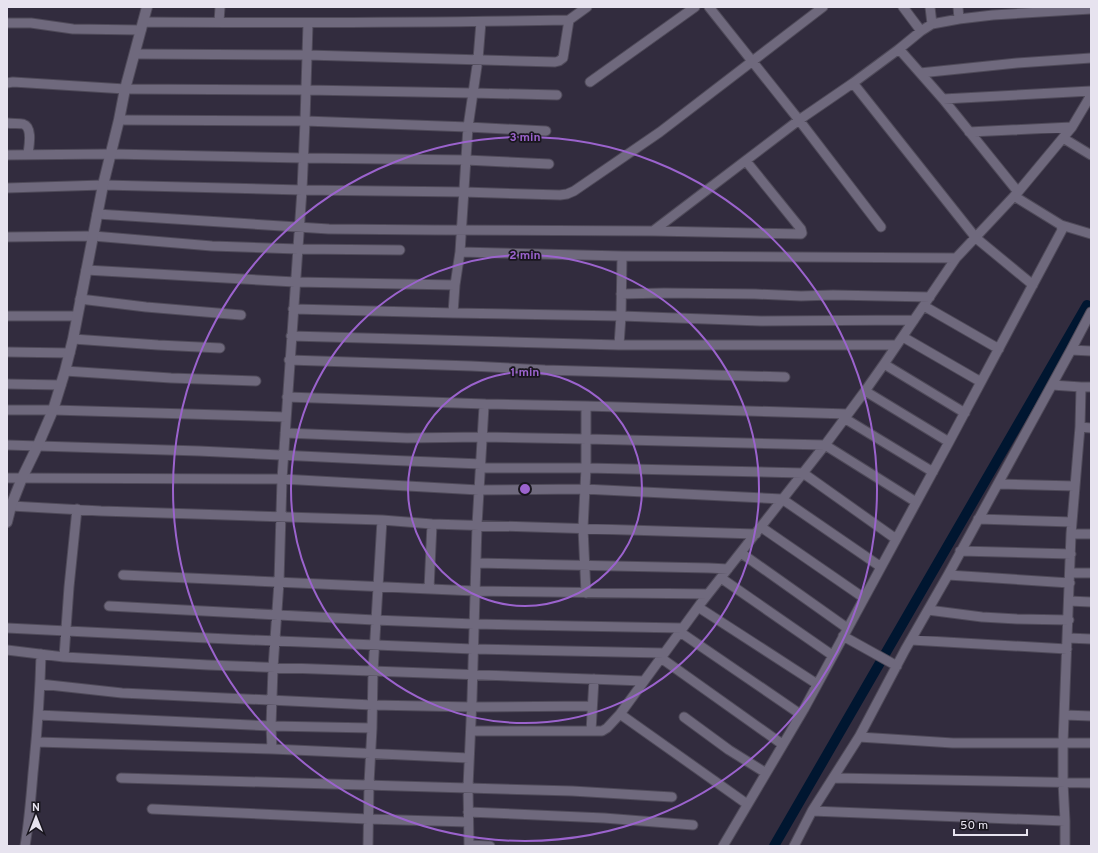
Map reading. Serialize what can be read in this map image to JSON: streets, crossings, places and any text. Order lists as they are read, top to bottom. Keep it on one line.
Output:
{"scale_bar":"50 m","north":"top","rings":["3 min","2 min","1 min"]}
